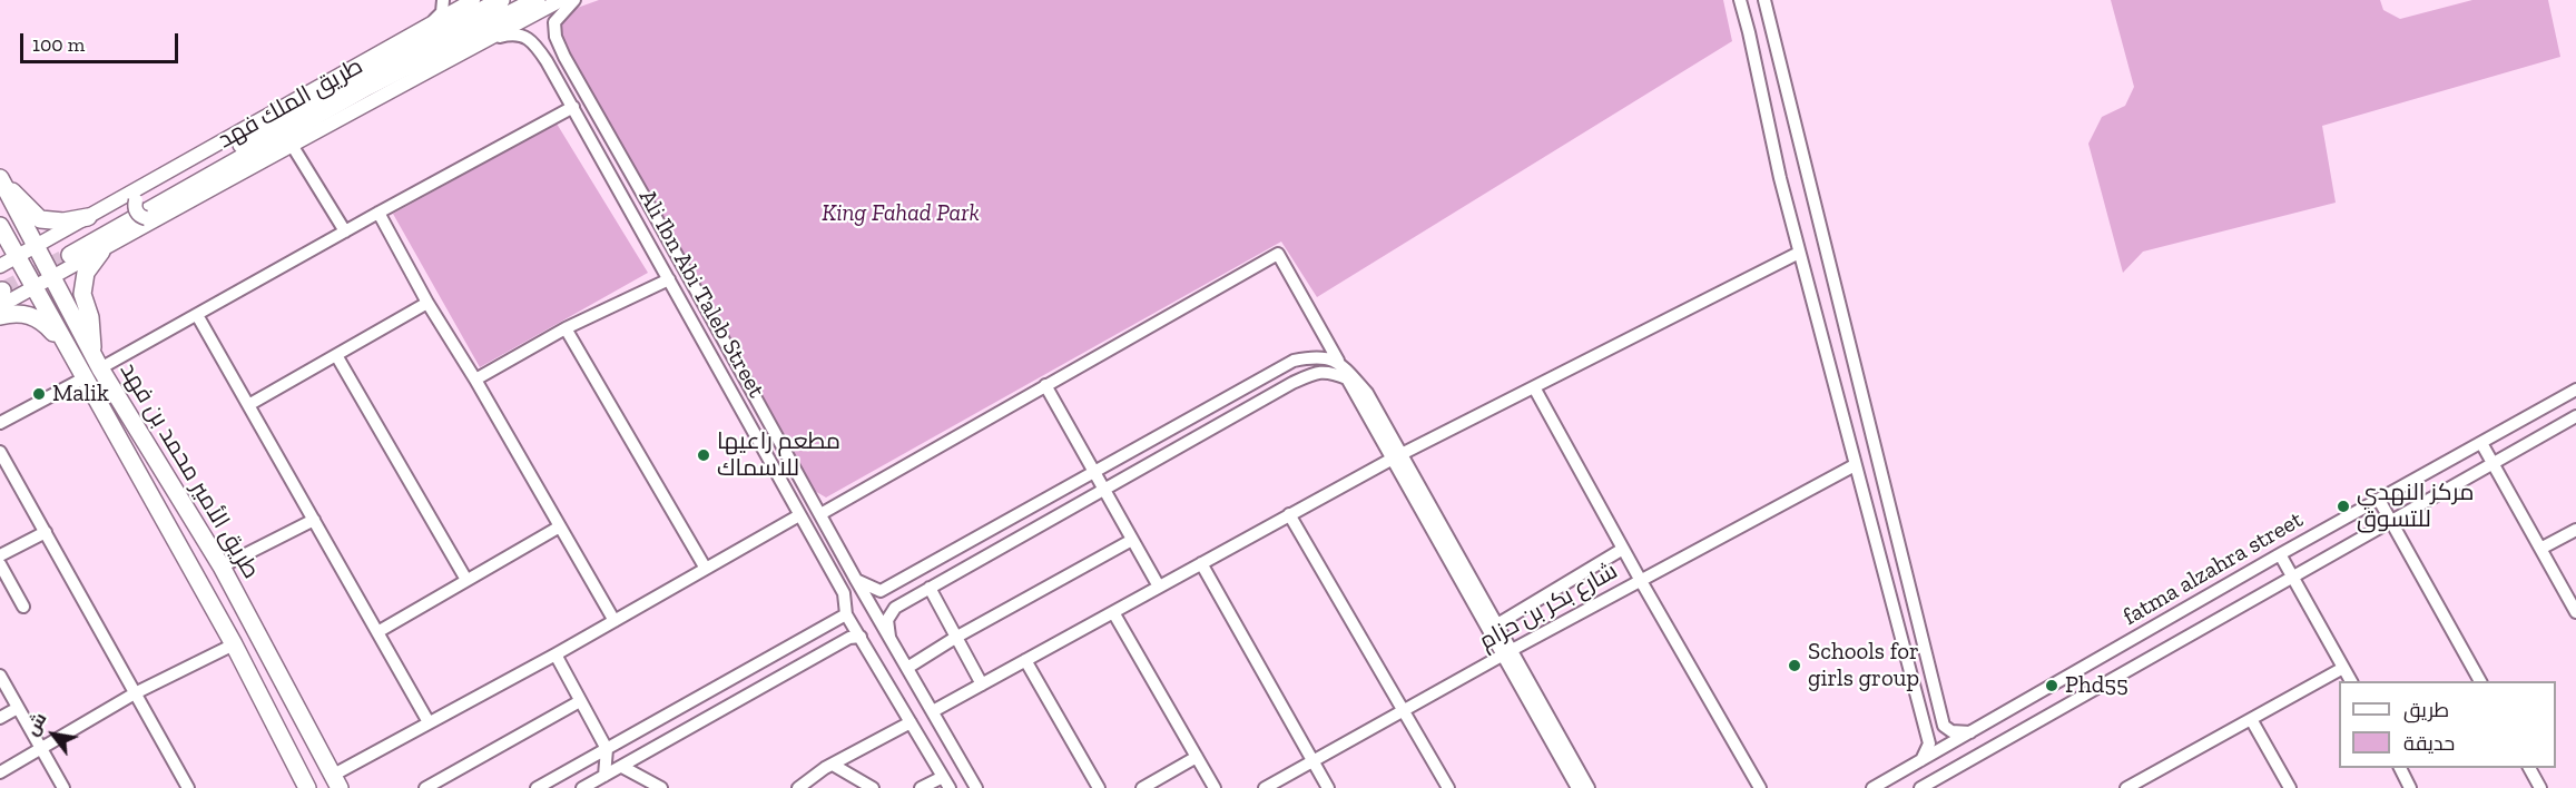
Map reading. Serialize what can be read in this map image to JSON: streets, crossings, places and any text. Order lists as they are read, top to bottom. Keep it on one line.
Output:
{"streets":{"highway":["طريق الملك فهد","طريق الأمير محمد بن فهد"],"street":["Ali Ibn Abi Taleb Street","fatma alzahra street","شارع بكر بن حزام"]},"parks":["King Fahad Park"],"places":["Malik","مطعم راعيها للاسماك","مركز النهدي للتسوق","Schools for girls group","Phd55"],"legend":["طريق","حديقة"],"scale_bar":"100 m","north":"top left"}
